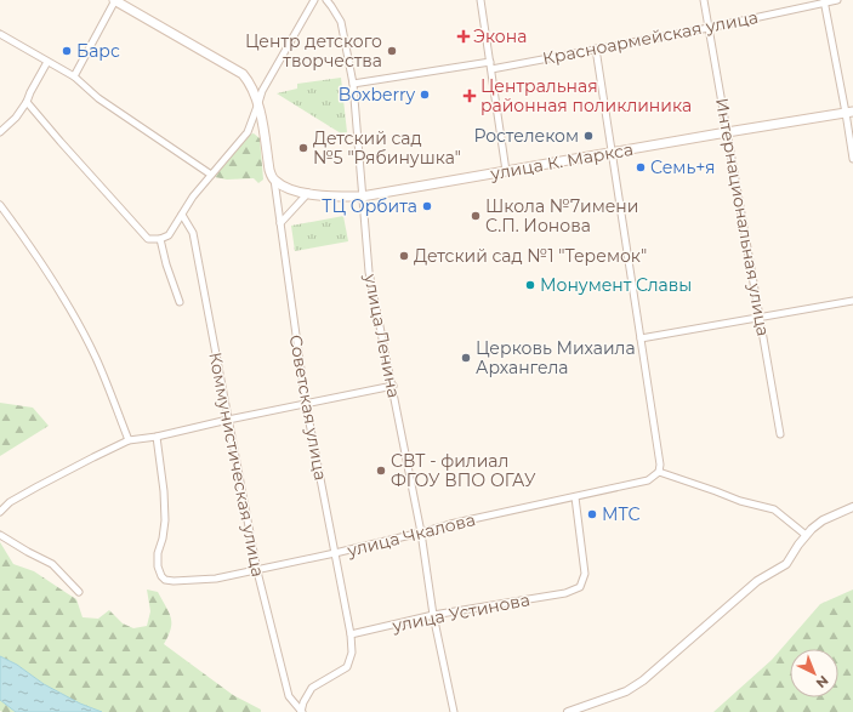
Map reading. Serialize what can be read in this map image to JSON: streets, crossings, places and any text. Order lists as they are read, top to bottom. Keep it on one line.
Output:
{"streets":{"main road":["улица К. Маркса"],"street":["Красноармейская улица","Интернациональная улица","улица Ленина","Советская улица","Коммунистическая улица","улица Чкалова","улица Устинова"]},"crossings":[["Красноармейская улица","Интернациональная улица"],["Красноармейская улица","улица Ленина"],["улица К. Маркса","Интернациональная улица"],["улица К. Маркса","улица Ленина"],["улица К. Маркса","Советская улица"],["улица Ленина","улица Чкалова"],["улица Ленина","улица Устинова"],["Советская улица","улица Чкалова"],["Советская улица","улица Устинова"],["Коммунистическая улица","улица Чкалова"],["улица Чкалова","улица Устинова"]],"places":{"health":["Экона","Центральная районная поликлиника"],"other":["Барс","Центр детского творчества","Boxberry","Ростелеком","Детский сад №5 \"Рябинушка\"","Семь+я","ТЦ Орбита","Школа №7имени С.П. Ионова","Детский сад №1 \"Теремок\"","Монумент Славы","Церковь Михаила Архангела","СВТ - филиал ФГОУ ВПО ОГАУ","МТС"]},"north":"bottom right"}
